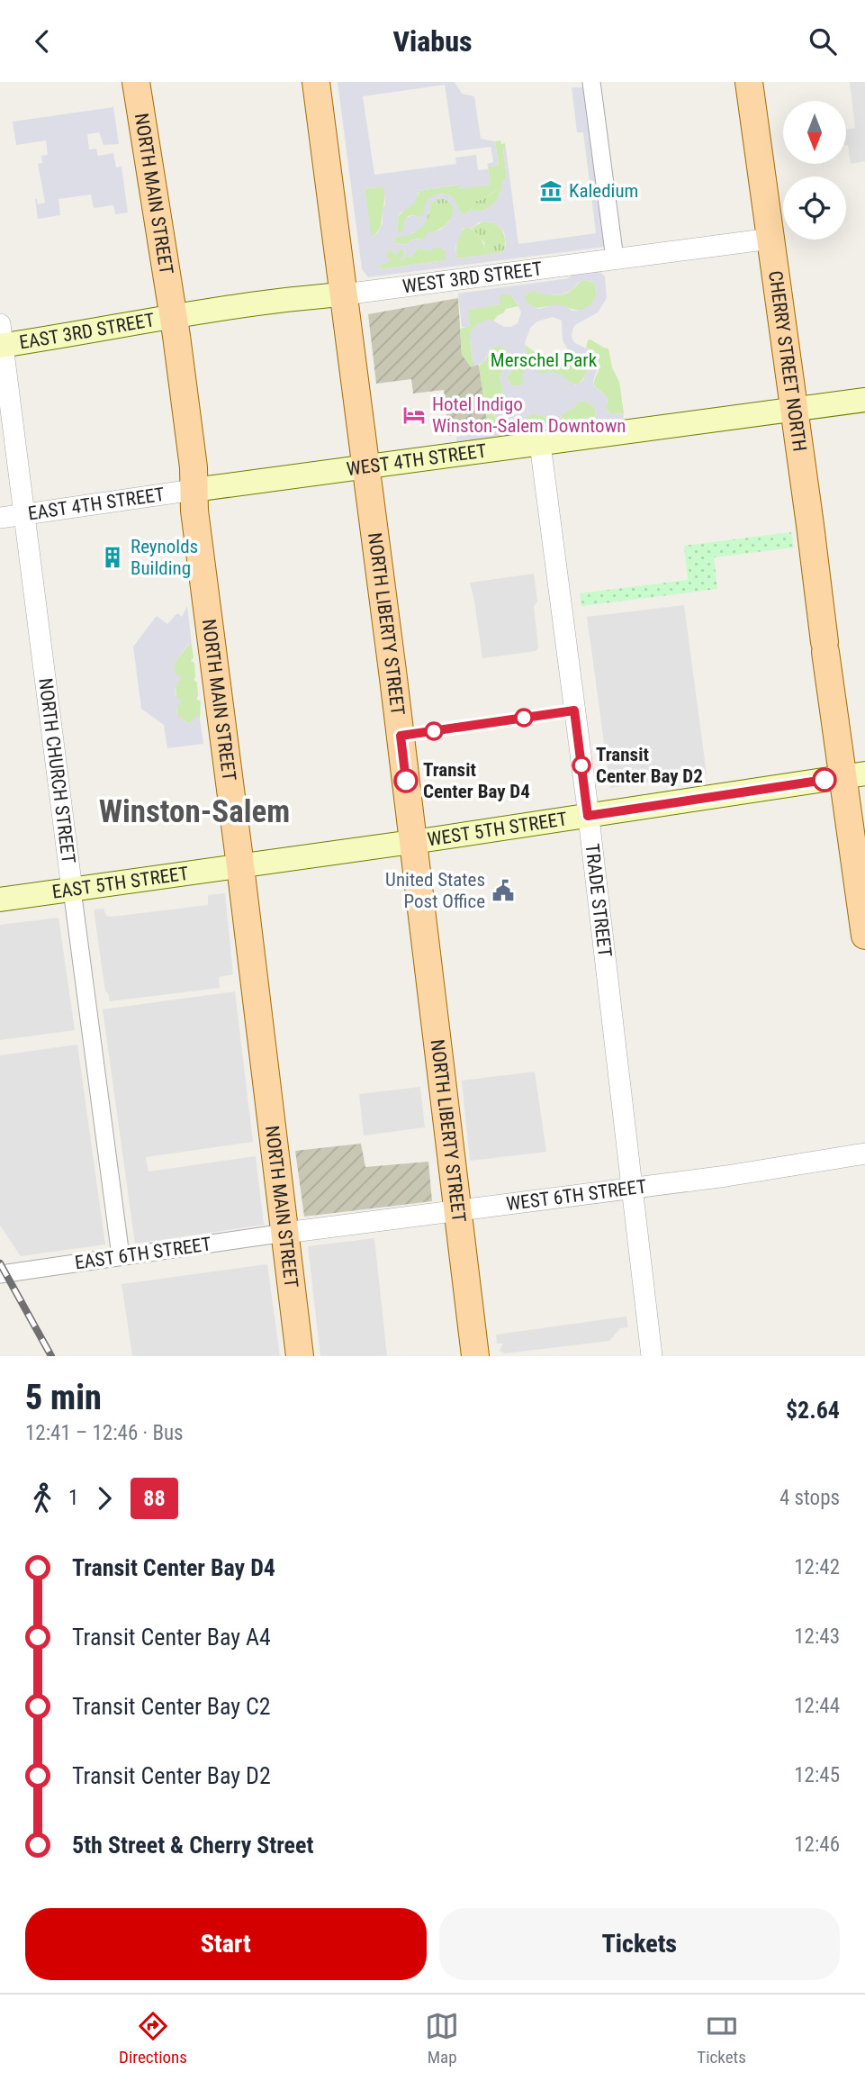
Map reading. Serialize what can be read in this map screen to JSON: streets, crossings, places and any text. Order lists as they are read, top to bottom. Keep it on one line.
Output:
{"streets":{"main road":["NORTH MAIN STREET","WEST 3RD STREET","EAST 3RD STREET","CHERRY STREET NORTH","WEST 4TH STREET","NORTH LIBERTY STREET","WEST 5TH STREET","EAST 5TH STREET"],"street":["EAST 4TH STREET","NORTH CHURCH STREET","TRADE STREET","WEST 6TH STREET","EAST 6TH STREET"]},"crossings":[["NORTH MAIN STREET","WEST 3RD STREET"],["NORTH MAIN STREET","EAST 3RD STREET"],["NORTH MAIN STREET","WEST 4TH STREET"],["NORTH MAIN STREET","EAST 4TH STREET"],["NORTH MAIN STREET","WEST 5TH STREET"],["NORTH MAIN STREET","EAST 5TH STREET"],["NORTH MAIN STREET","WEST 6TH STREET"],["NORTH MAIN STREET","EAST 6TH STREET"],["WEST 3RD STREET","EAST 3RD STREET"],["WEST 3RD STREET","CHERRY STREET NORTH"],["WEST 3RD STREET","NORTH LIBERTY STREET"],["EAST 3RD STREET","NORTH CHURCH STREET"],["CHERRY STREET NORTH","WEST 4TH STREET"],["CHERRY STREET NORTH","WEST 5TH STREET"],["WEST 4TH STREET","EAST 4TH STREET"],["WEST 4TH STREET","NORTH LIBERTY STREET"],["WEST 4TH STREET","TRADE STREET"],["EAST 4TH STREET","NORTH CHURCH STREET"],["NORTH LIBERTY STREET","WEST 5TH STREET"],["NORTH LIBERTY STREET","WEST 6TH STREET"],["NORTH CHURCH STREET","EAST 5TH STREET"],["NORTH CHURCH STREET","EAST 6TH STREET"],["WEST 5TH STREET","EAST 5TH STREET"],["WEST 5TH STREET","TRADE STREET"],["TRADE STREET","WEST 6TH STREET"],["WEST 6TH STREET","EAST 6TH STREET"]],"districts":["Winston-Salem"],"parks":["Merschel Park"],"places":{"museum":["Kaledium"],"hotel":["Hotel Indigo Winston-Salem Downtown"],"building":["Reynolds Building"],"other":["Transit Center Bay D2","Transit Center Bay D4"],"public building":["United States Post Office"]},"lines":["bus line 88"],"north":"bottom","page":{"header":"Viabus","heading":["5 min","12:41 – 12:46 · Bus","$2.64"],"legs":["1","88","4 stops"],"list":[{"name":"Transit Center Bay D4","value":"12:42"},{"name":"Transit Center Bay A4","value":"12:43"},{"name":"Transit Center Bay C2","value":"12:44"},{"name":"Transit Center Bay D2","value":"12:45"},{"name":"5th Street & Cherry Street","value":"12:46"}],"buttons":["Start","Tickets"],"tabs":["Directions","Map","Tickets"]}}
